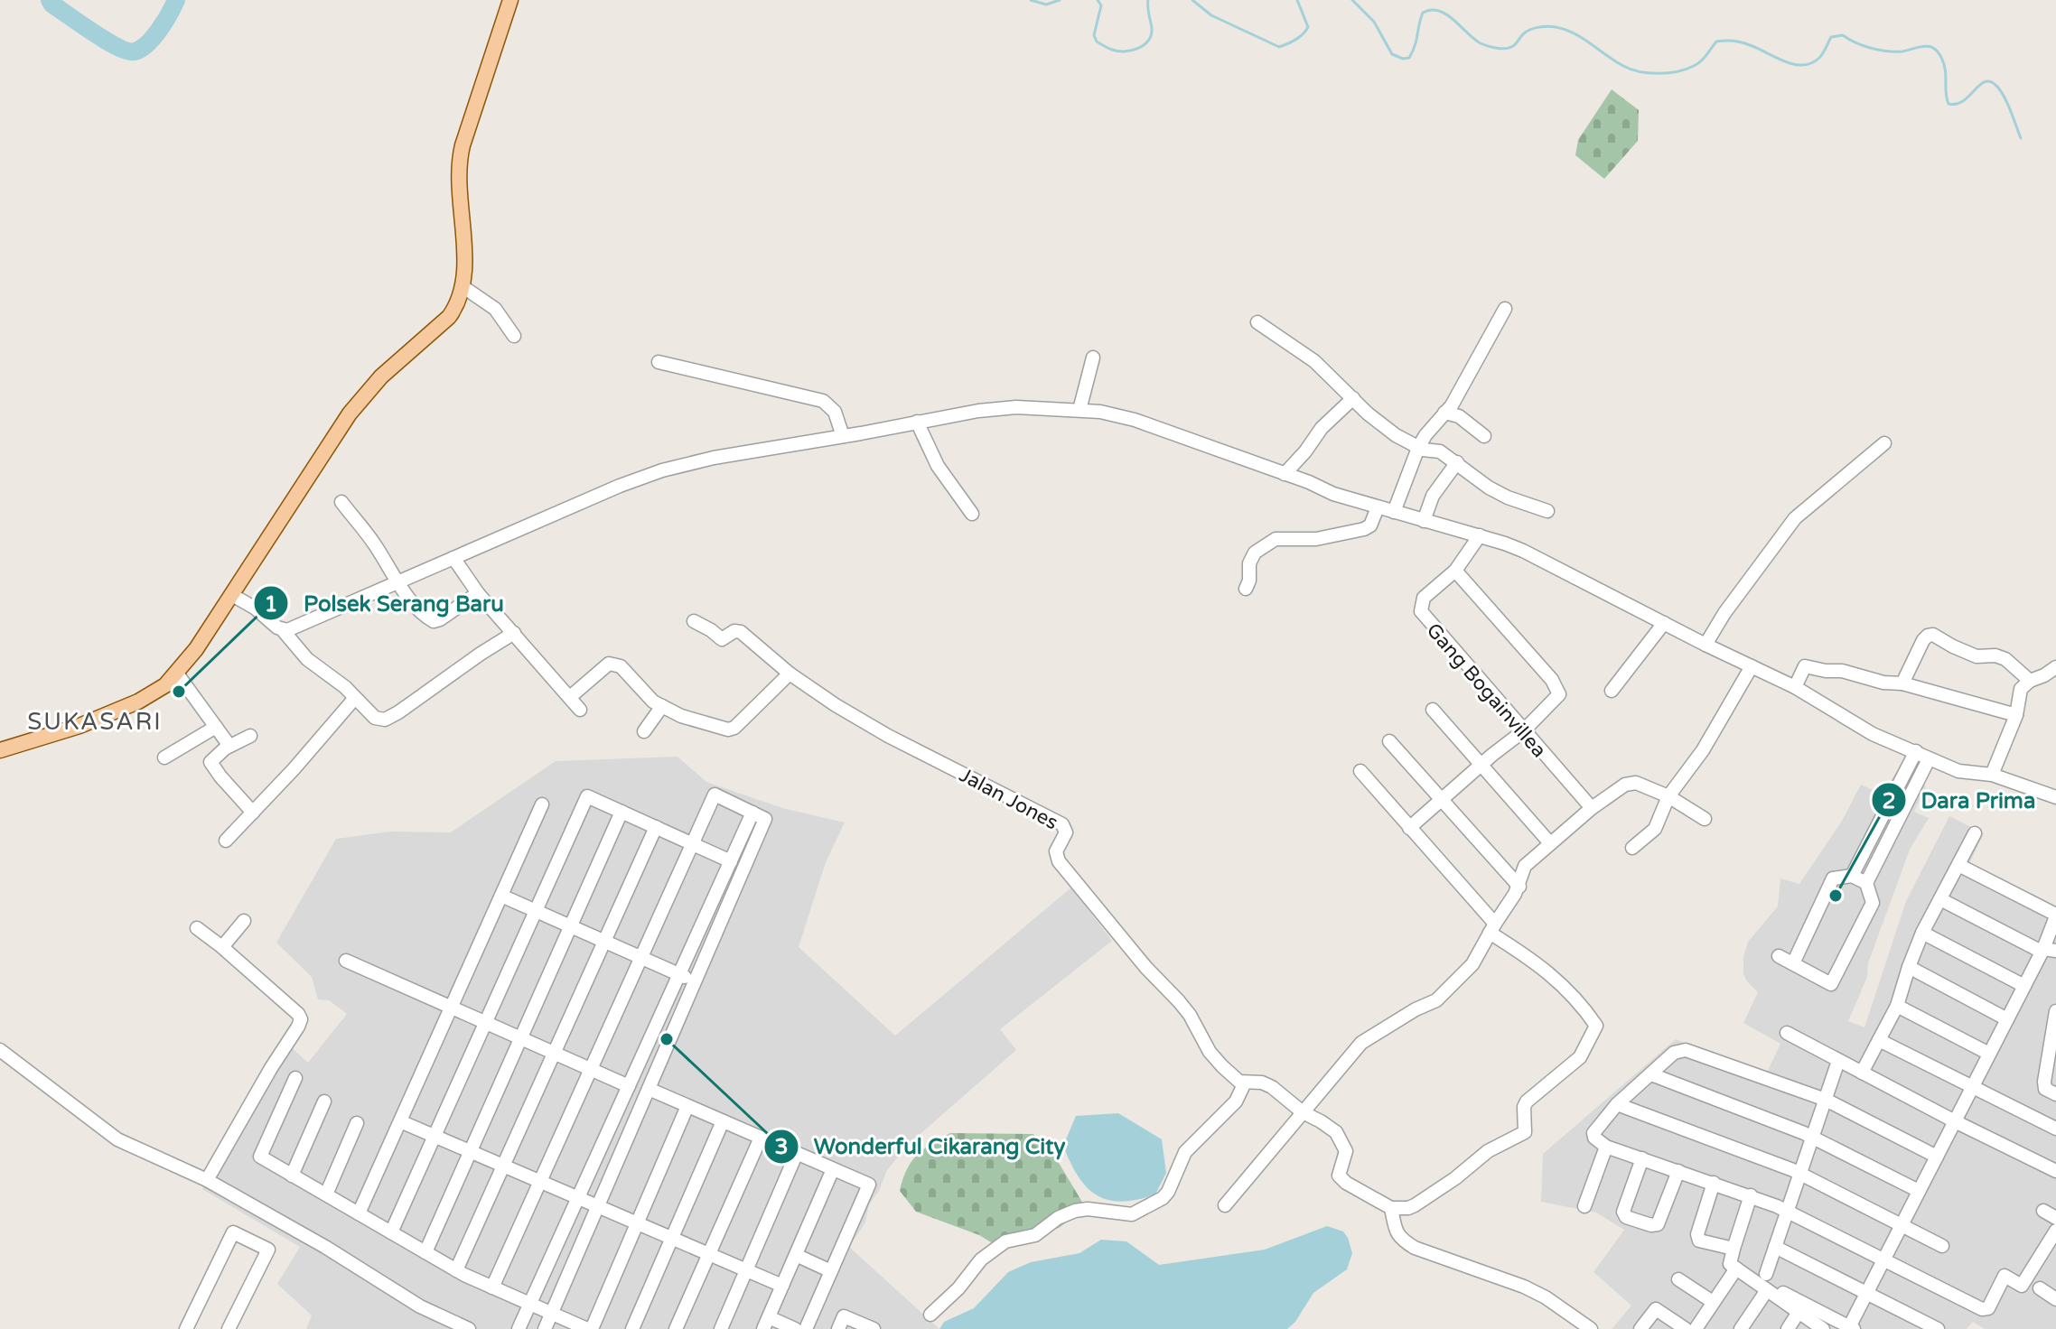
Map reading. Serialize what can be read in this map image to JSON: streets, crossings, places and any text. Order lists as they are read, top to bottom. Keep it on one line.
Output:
{"streets":{"street":["Gang Bogainvillea","Jalan Jones"]},"districts":["SUKASARI"],"places":["Polsek Serang Baru","Dara Prima","Wonderful Cikarang City"]}
